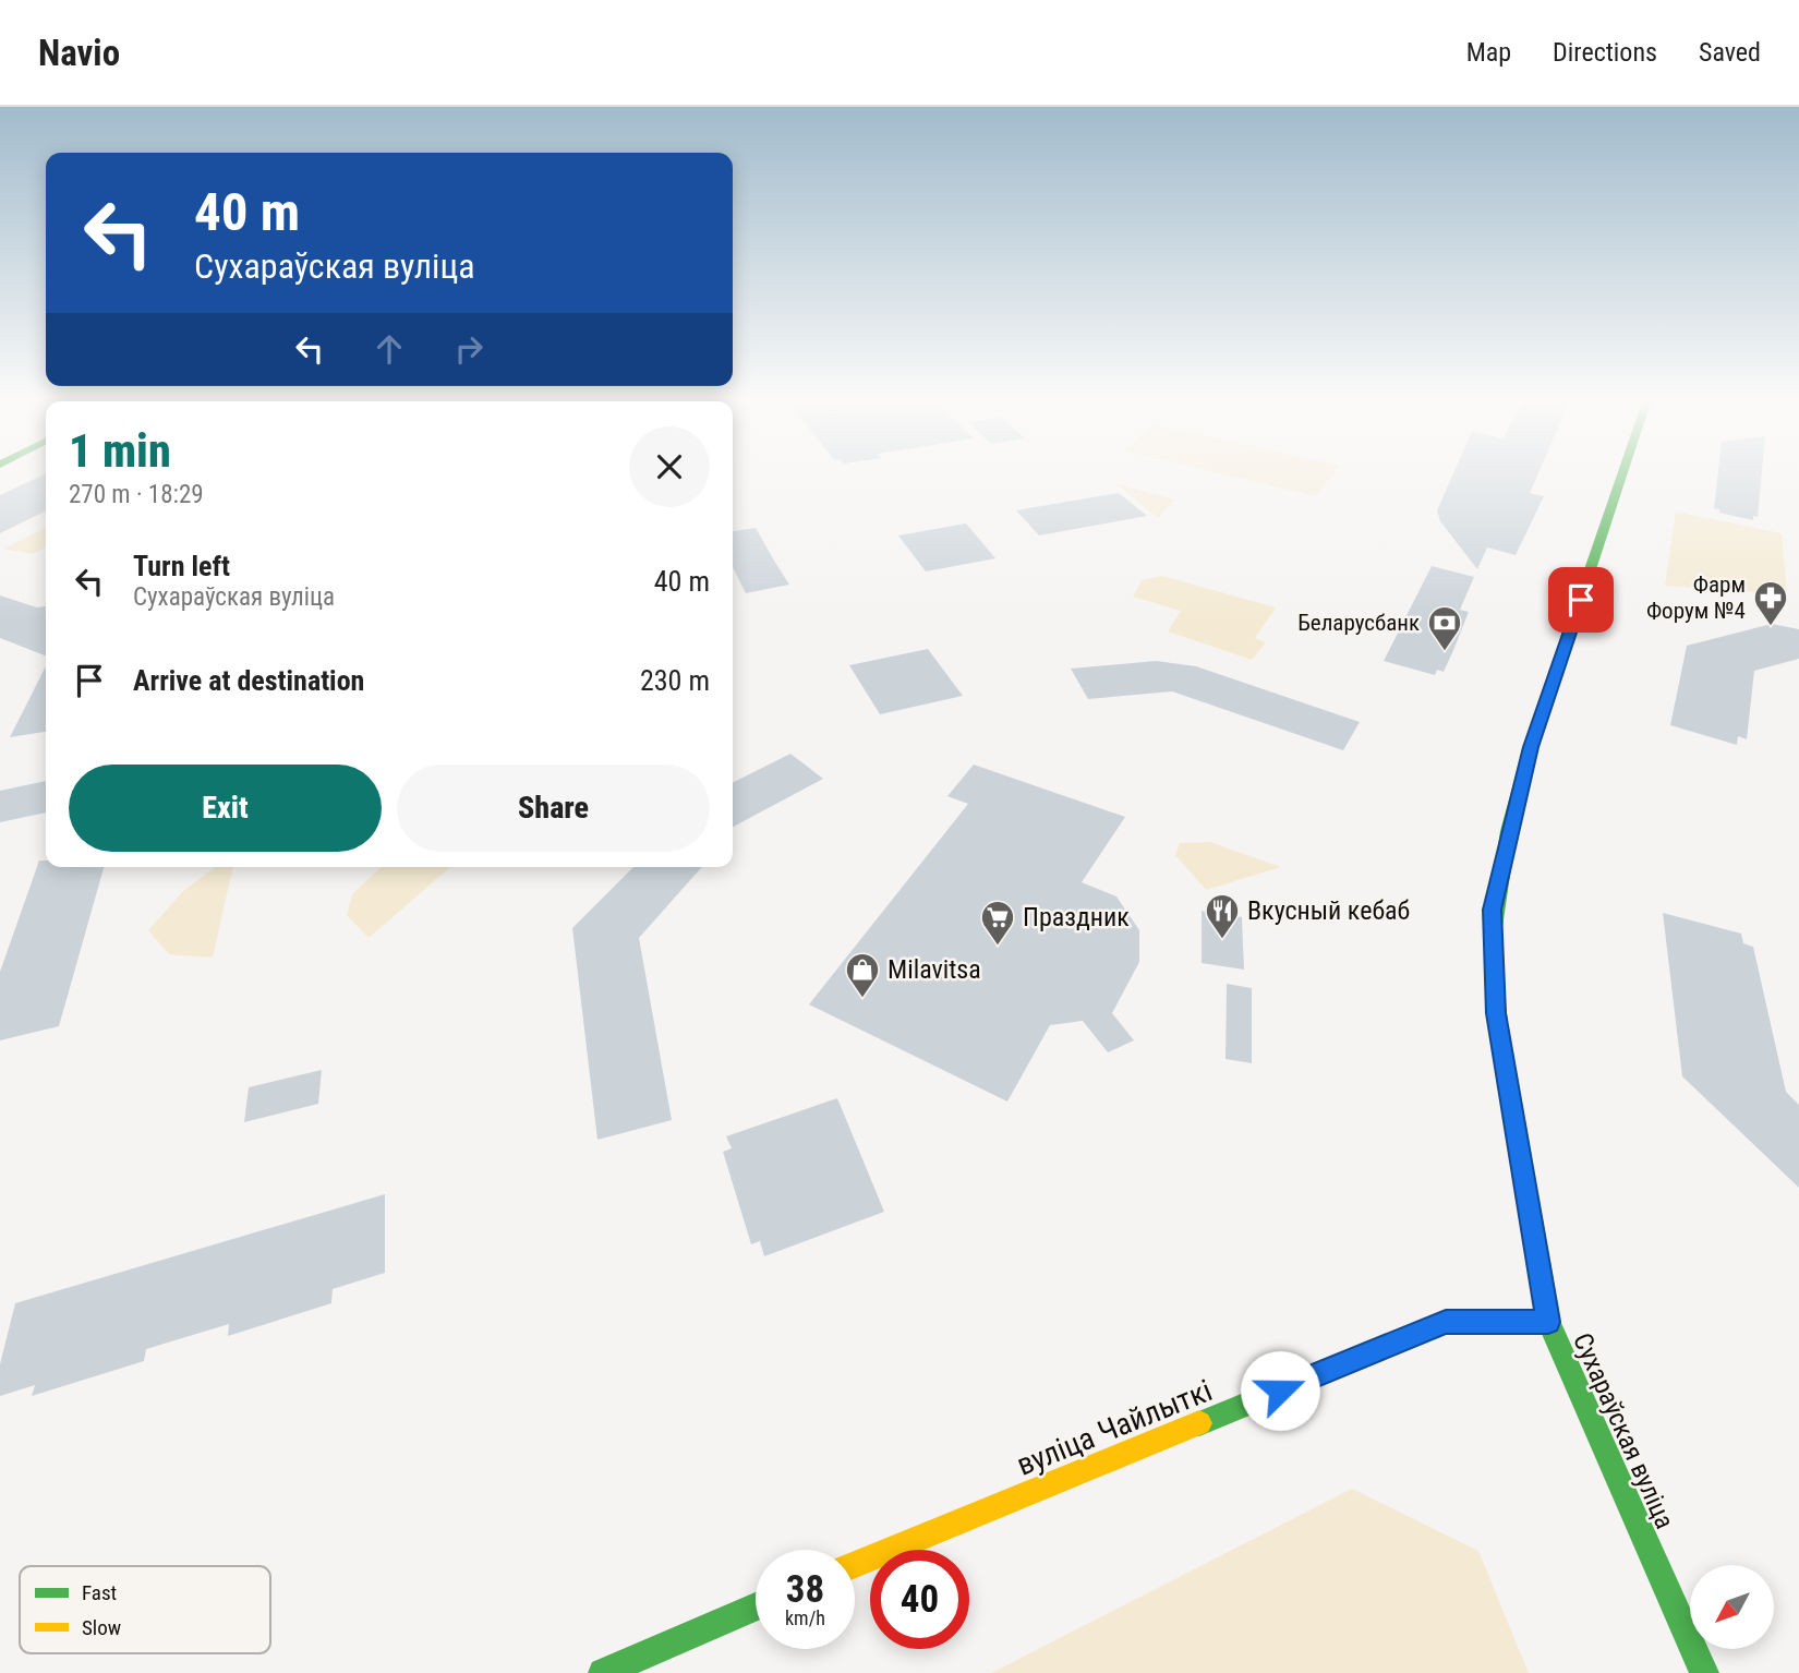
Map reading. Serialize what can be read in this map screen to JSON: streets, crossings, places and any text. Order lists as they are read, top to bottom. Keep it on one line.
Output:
{"streets":{"main road":["вуліца Чайлыткі","Сухараўская вуліца"]},"crossings":[["вуліца Чайлыткі","Сухараўская вуліца"]],"places":{"pharmacy":["Фарм Форум №4"],"bank":["Беларусбанк"],"restaurant":["Вкусный кебаб"],"supermarket":["Праздник"],"shop":["Milavitsa"]},"legend":["Fast","Slow"],"north":"bottom left","page":{"header":"Navio","nav":["Map","Directions","Saved"],"turn":["40 m","Сухараўская вуліца"],"heading":["1 min","270 m · 18:29"],"list":[{"name":"Turn left","note":"Сухараўская вуліца","value":"40 m"},{"name":"Arrive at destination","value":"230 m"}],"buttons":["Exit","Share"],"speed":"38 km/h","limit":"40"}}
